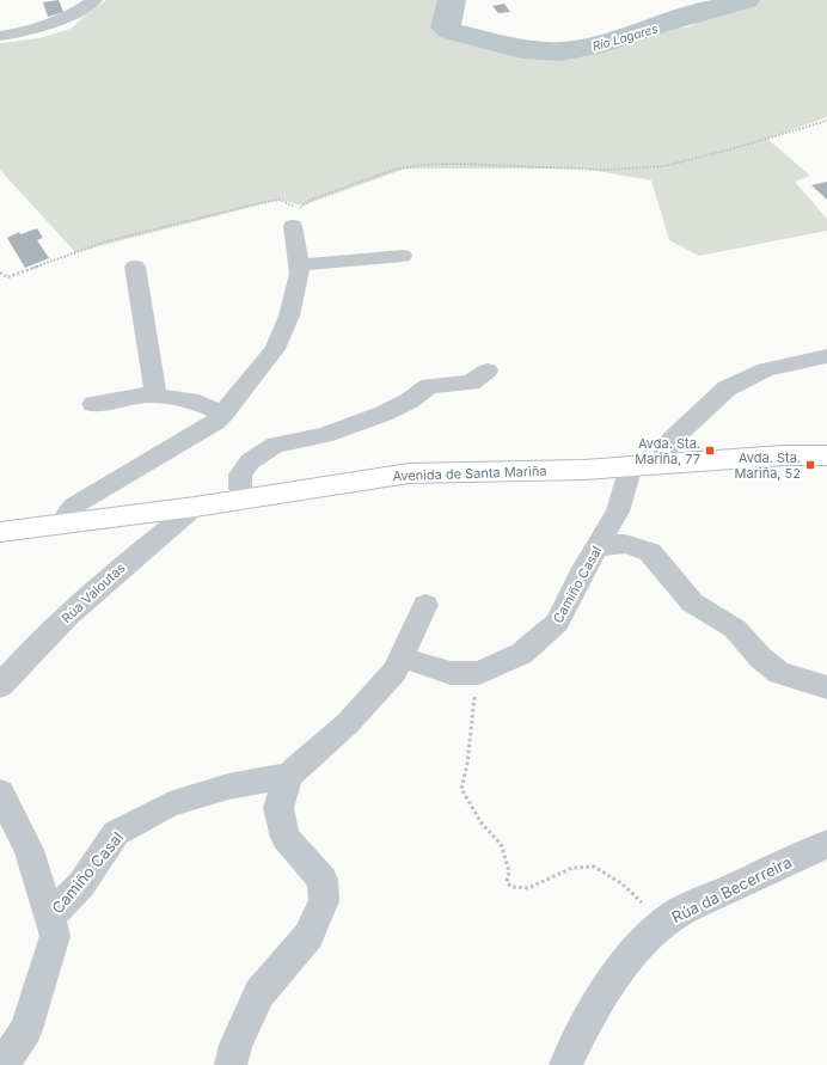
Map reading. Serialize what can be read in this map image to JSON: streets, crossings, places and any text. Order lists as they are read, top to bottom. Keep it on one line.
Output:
{"streets":{"main road":["Avenida de Santa Mariña"],"street":["Camiño Casal","Rúa Valoutas","Rúa da Becerreira"]},"crossings":[["Avenida de Santa Mariña","Camiño Casal"],["Avenida de Santa Mariña","Rúa Valoutas"]],"water":["Río Lagares"],"places":{"transit":["Avda. Sta. Mariña, 77","Avda. Sta. Mariña, 52"]}}
